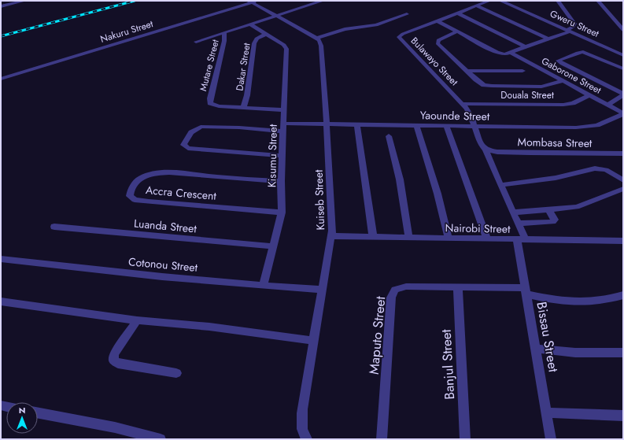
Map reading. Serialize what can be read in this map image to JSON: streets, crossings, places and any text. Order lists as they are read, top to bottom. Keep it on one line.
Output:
{"streets":{"street":["Gweru Street","Nakuru Street","Bulawayo Street","Mutare Street","Dakar Street","Gaborone Street","Douala Street","Yaounde Street","Mombasa Street","Kisumu Street","Accra Crescent","Kuiseb Street","Luanda Street","Nairobi Street","Cotonou Street","Maputo Street","Bissau Street","Banjul Street"]},"crossings":[["Bulawayo Street","Douala Street"],["Bulawayo Street","Yaounde Street"],["Bulawayo Street","Mombasa Street"],["Bulawayo Street","Bissau Street"],["Mutare Street","Dakar Street"],["Mutare Street","Kisumu Street"],["Dakar Street","Kisumu Street"],["Gaborone Street","Douala Street"],["Gaborone Street","Yaounde Street"],["Yaounde Street","Kisumu Street"],["Yaounde Street","Kuiseb Street"],["Kisumu Street","Accra Crescent"],["Kisumu Street","Luanda Street"],["Kisumu Street","Cotonou Street"],["Kuiseb Street","Nairobi Street"],["Kuiseb Street","Cotonou Street"],["Nairobi Street","Bissau Street"],["Maputo Street","Bissau Street"],["Maputo Street","Banjul Street"]],"north":"top"}
